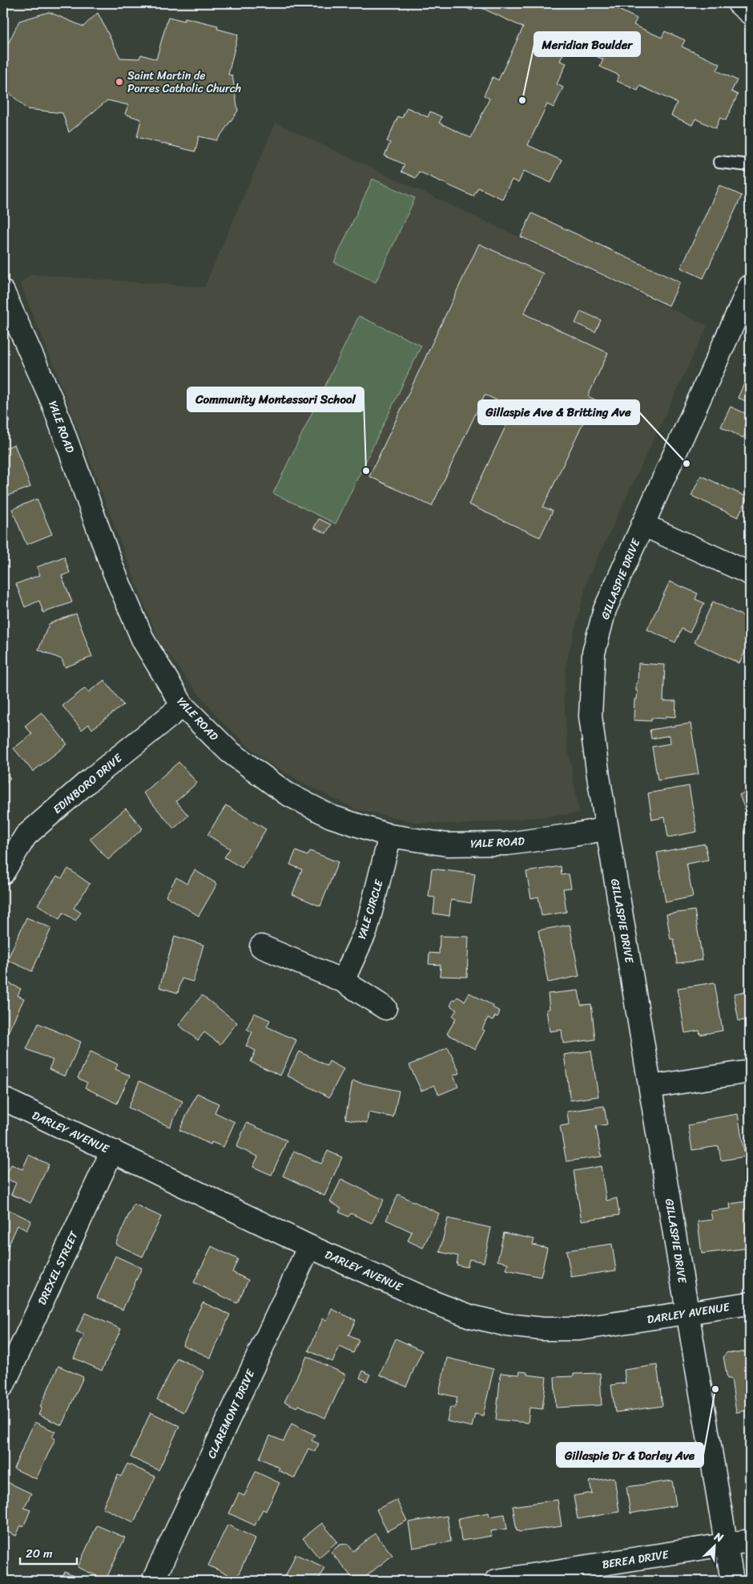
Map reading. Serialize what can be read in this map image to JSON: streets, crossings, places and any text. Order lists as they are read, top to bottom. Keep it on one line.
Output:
{"streets":{"street":["YALE ROAD","GILLASPIE DRIVE","EDINBORO DRIVE","YALE CIRCLE","DARLEY AVENUE","DREXEL STREET","CLAREMONT DRIVE","BEREA DRIVE"]},"crossings":[["YALE ROAD","GILLASPIE DRIVE"],["YALE ROAD","EDINBORO DRIVE"],["YALE ROAD","YALE CIRCLE"],["GILLASPIE DRIVE","DARLEY AVENUE"],["GILLASPIE DRIVE","BEREA DRIVE"],["DARLEY AVENUE","DREXEL STREET"],["DARLEY AVENUE","CLAREMONT DRIVE"]],"places":["Saint Martin de Porres Catholic Church","Meridian Boulder","Gillaspie Ave & Britting Ave","Community Montessori School","Gillaspie Dr & Darley Ave"],"scale_bar":"20 m","north":"top right"}
